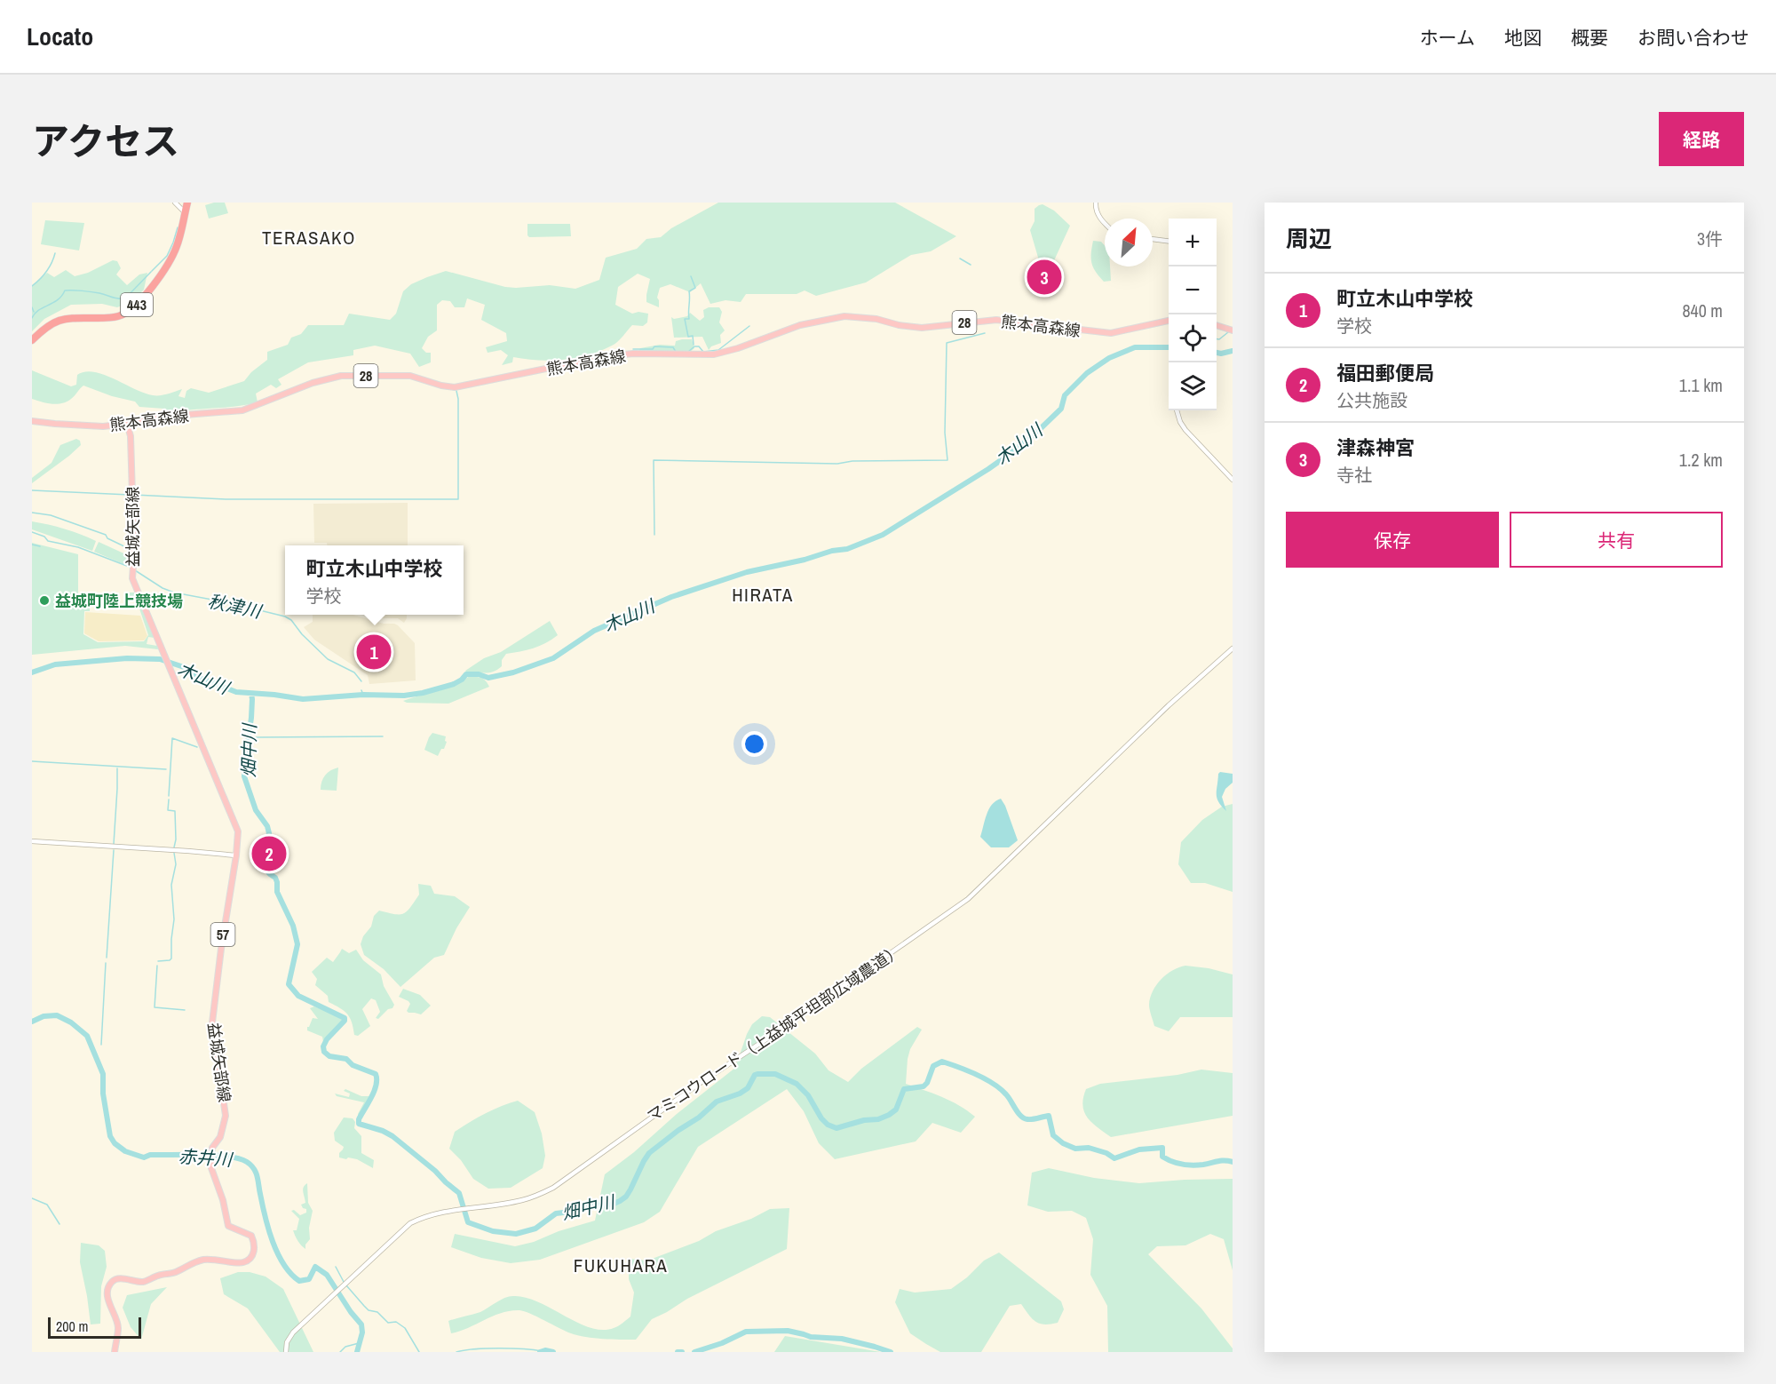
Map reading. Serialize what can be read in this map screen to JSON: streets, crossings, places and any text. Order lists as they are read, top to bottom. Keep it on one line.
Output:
{"streets":{"highway":["443"],"main road":["28","熊本高森線","益城矢部線","57"],"street":["マミコウロード（上益城平坦部広域農道）"]},"crossings":[["熊本高森線","益城矢部線"]],"districts":["TERASAKO","HIRATA","FUKUHARA"],"water":["木山川","秋津川","畑中川","赤井川"],"places":["益城町陸上競技場"],"scale_bar":"200 m","north":"top right","page":{"header":"Locato","nav":["ホーム","地図","概要","お問い合わせ"],"title":"アクセス","buttons":["経路",["保存","共有"]],"heading":["周辺","3件"],"map_buttons":["+","−"],"pins":["3","1","2"],"list":[{"mark":"1","name":"町立木山中学校","note":"学校","value":"840 m"},{"mark":"2","name":"福田郵便局","note":"公共施設","value":"1.1 km"},{"mark":"3","name":"津森神宮","note":"寺社","value":"1.2 km"}],"popup":["町立木山中学校","学校"],"scale":"200 m"}}
